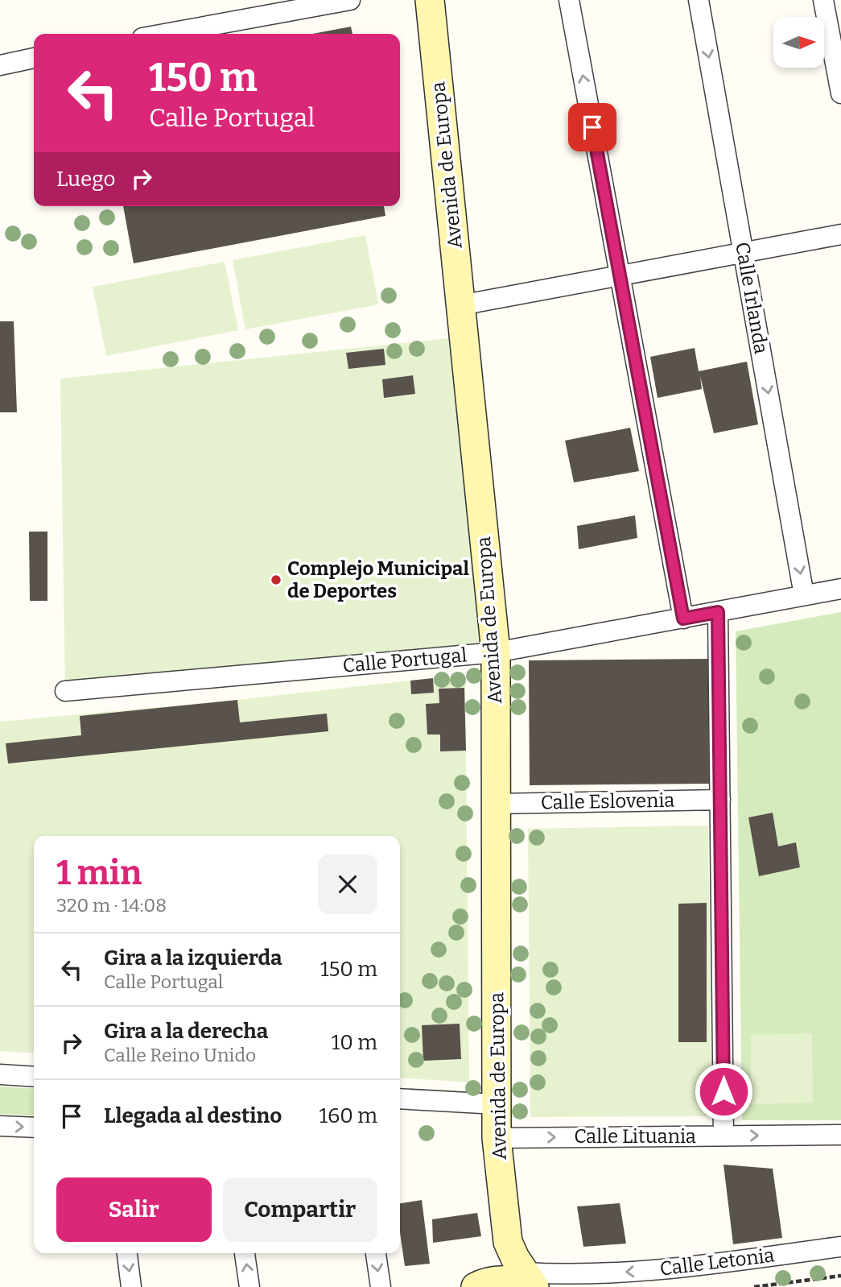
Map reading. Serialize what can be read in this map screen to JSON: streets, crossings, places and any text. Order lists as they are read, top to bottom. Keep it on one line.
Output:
{"streets":{"street":["Avenida de Europa","Calle Irlanda","Calle Portugal","Calle Eslovenia","Calle Lituania","Calle Letonia"]},"crossings":[["Avenida de Europa","Calle Portugal"],["Avenida de Europa","Calle Eslovenia"],["Avenida de Europa","Calle Lituania"],["Avenida de Europa","Calle Letonia"],["Calle Irlanda","Calle Portugal"]],"one_way":["Calle Lituania","Calle Letonia"],"places":["Complejo Municipal de Deportes"],"north":"right","page":{"turn":["150 m","Calle Portugal"],"then":"Luego","heading":["1 min","320 m · 14:08"],"list":[{"name":"Gira a la izquierda","note":"Calle Portugal","value":"150 m"},{"name":"Gira a la derecha","note":"Calle Reino Unido","value":"10 m"},{"name":"Llegada al destino","value":"160 m"}],"buttons":["Salir","Compartir"]}}
